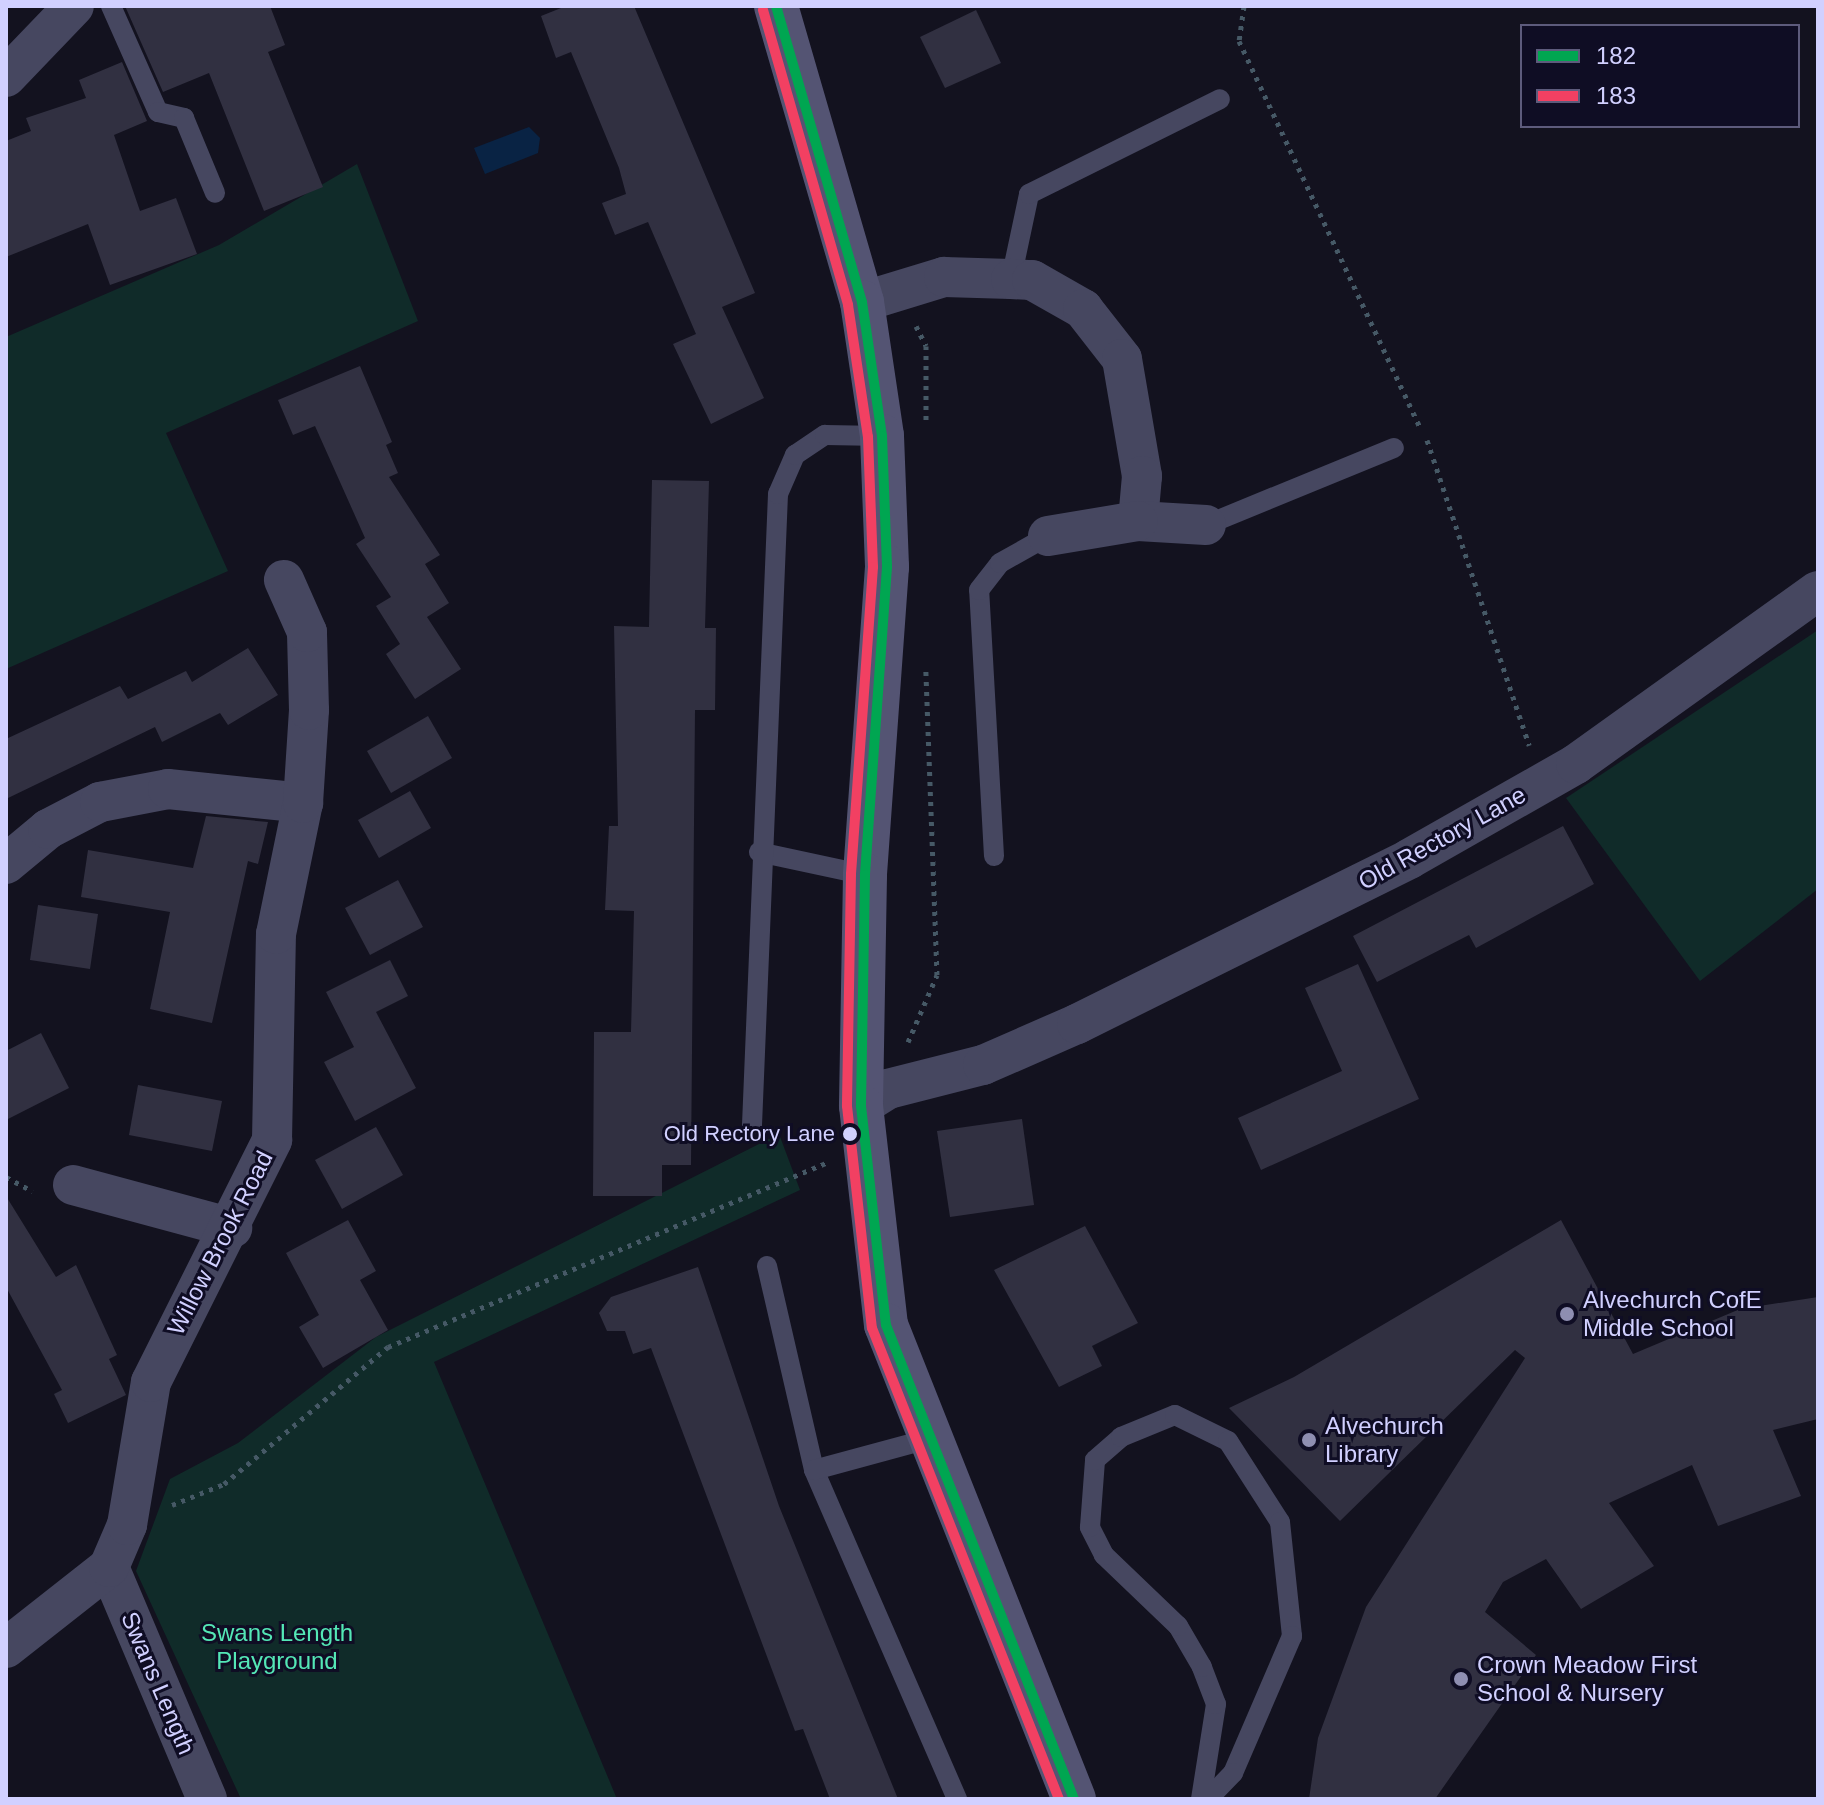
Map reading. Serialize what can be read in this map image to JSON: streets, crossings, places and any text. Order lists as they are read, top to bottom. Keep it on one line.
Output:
{"streets":{"street":["Old Rectory Lane","Willow Brook Road","Swans Length"]},"crossings":[["Willow Brook Road","Swans Length"]],"parks":["Swans Length Playground"],"places":["Old Rectory Lane","Alvechurch CofE Middle School","Alvechurch Library","Crown Meadow First School & Nursery"],"lines":["transit line 182","transit line 183"],"legend":["182","183"]}
